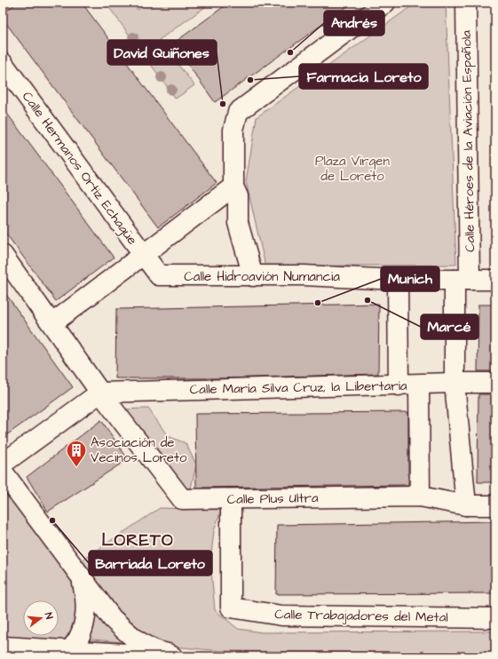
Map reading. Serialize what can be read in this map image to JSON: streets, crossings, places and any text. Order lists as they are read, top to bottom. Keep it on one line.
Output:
{"streets":{"street":["Calle Héroes de la Aviación Española","Calle Hermanos Ortiz Echagüe","Calle Hidroavión Numancia","Calle María Silva Cruz, la Libertaria","Calle Plus Ultra","Calle Trabajadores del Metal"]},"crossings":[["Calle Héroes de la Aviación Española","Calle Hidroavión Numancia"],["Calle Héroes de la Aviación Española","Calle María Silva Cruz, la Libertaria"],["Calle Héroes de la Aviación Española","Calle Plus Ultra"],["Calle Hermanos Ortiz Echagüe","Calle Hidroavión Numancia"],["Calle María Silva Cruz, la Libertaria","Calle Plus Ultra"],["Calle Plus Ultra","Calle Trabajadores del Metal"]],"districts":["LORETO"],"parks":["Plaza Virgen de Loreto"],"places":{"other":["Andrés","Farmacia Loreto","David Quiñones","Marcé","Munich","Barriada Loreto"],"building":["Asociación de Vecinos Loreto"]},"north":"right"}
